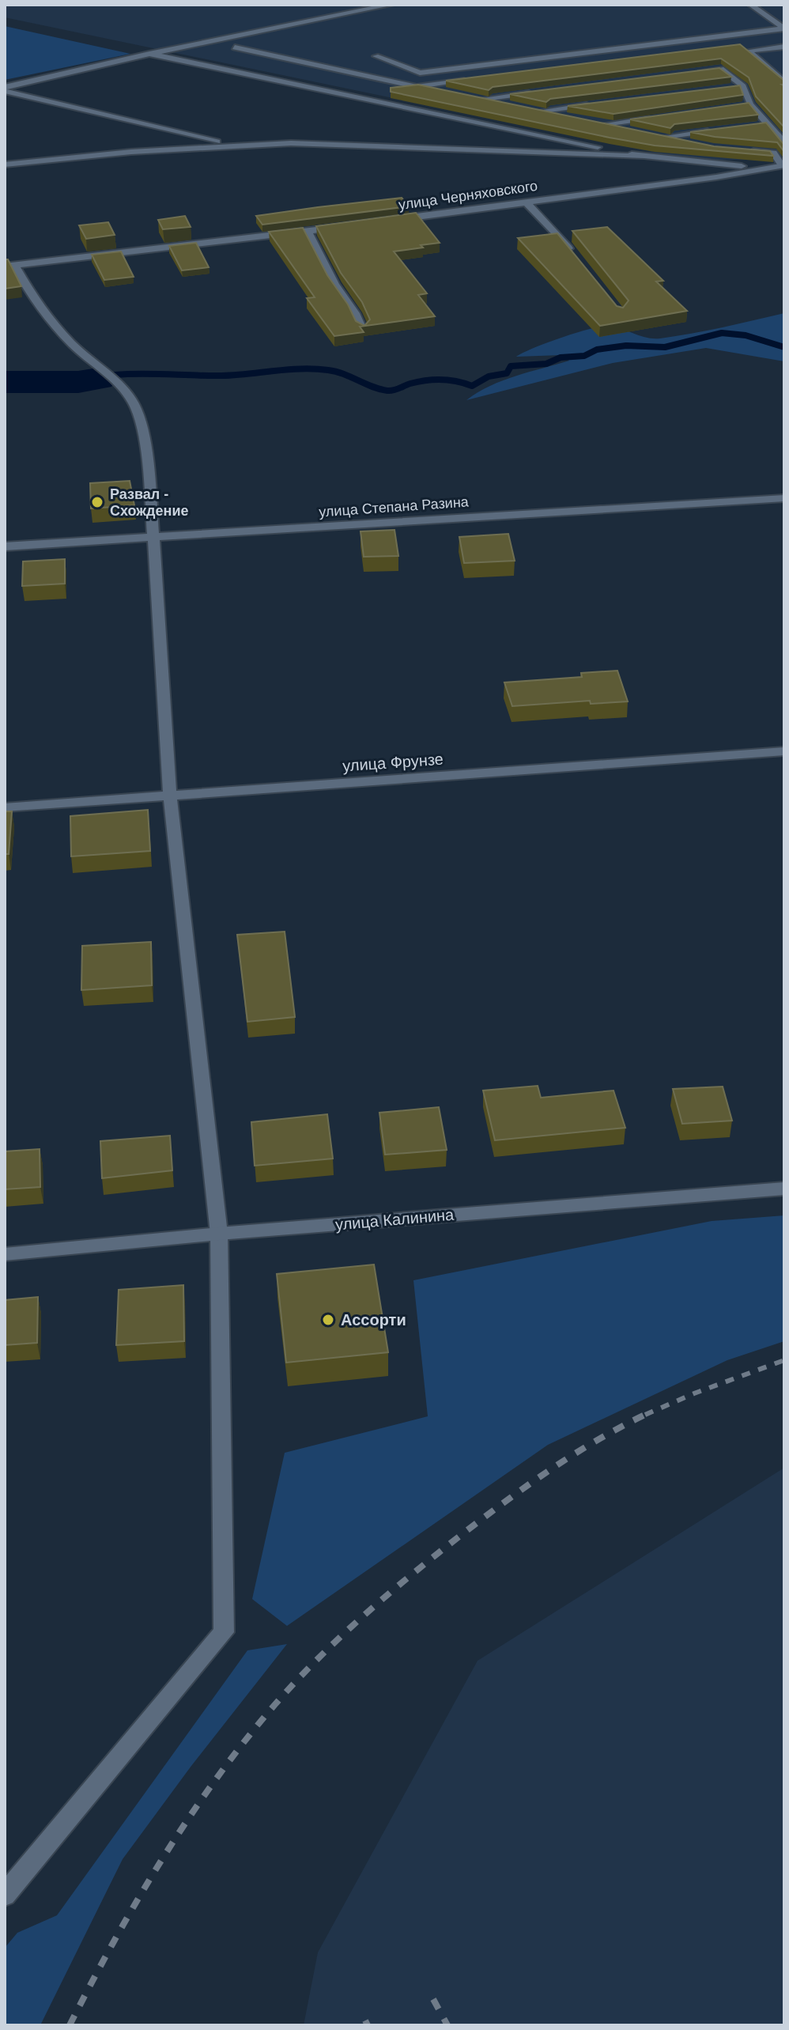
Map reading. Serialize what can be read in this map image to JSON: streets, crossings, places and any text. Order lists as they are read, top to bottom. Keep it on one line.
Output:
{"streets":{"street":["улица Черняховского","улица Степана Разина","улица Фрунзе","улица Калинина"]},"places":["Развал - Схождение","Ассорти"]}
